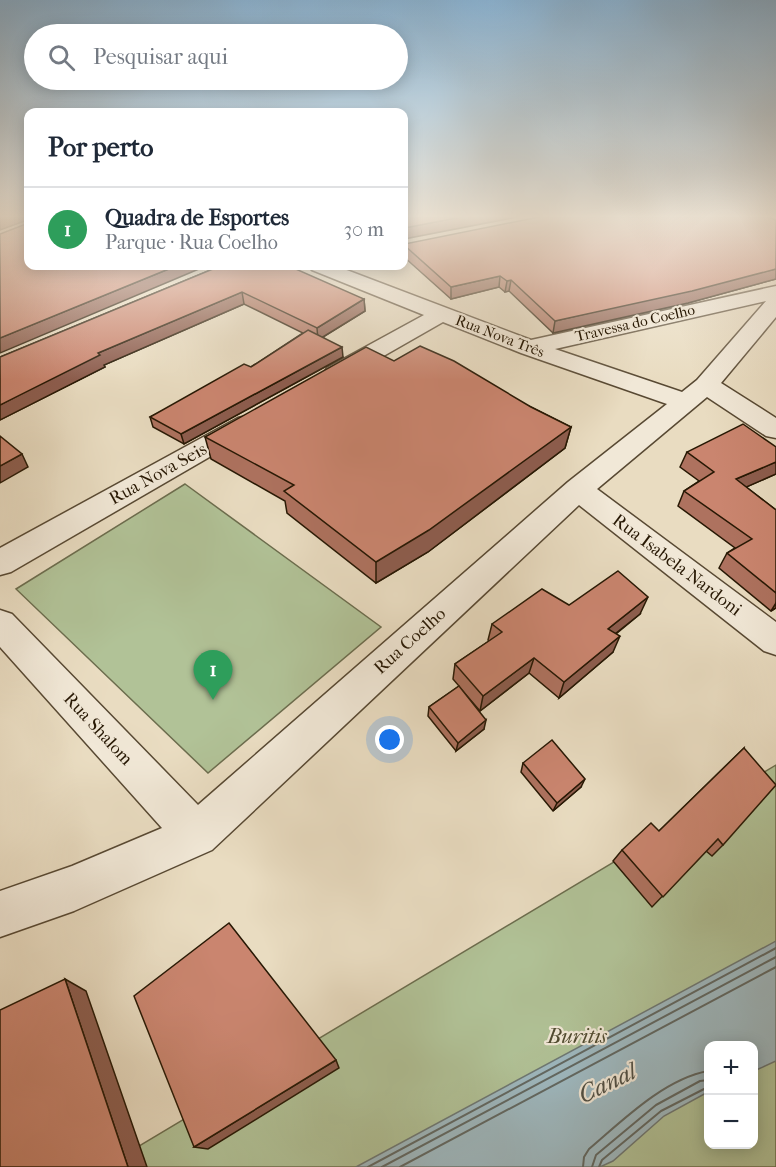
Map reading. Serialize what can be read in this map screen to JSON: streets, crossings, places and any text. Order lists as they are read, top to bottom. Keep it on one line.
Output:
{"streets":{"street":["Travessa do Coelho","Rua Nova Três","Rua Nova Seis","Rua Isabela Nardoni","Rua Coelho","Rua Shalom"]},"crossings":[["Travessa do Coelho","Rua Nova Três"],["Rua Nova Três","Rua Coelho"],["Rua Isabela Nardoni","Rua Coelho"],["Rua Coelho","Rua Shalom"]],"water":["Canal"],"parks":["Buritis"],"page":{"search":"Pesquisar aqui","heading":"Por perto","list":[{"mark":"1","name":"Quadra de Esportes","note":"Parque · Rua Coelho","value":"30 m"}],"pins":"1","map_buttons":["+","−"]}}
